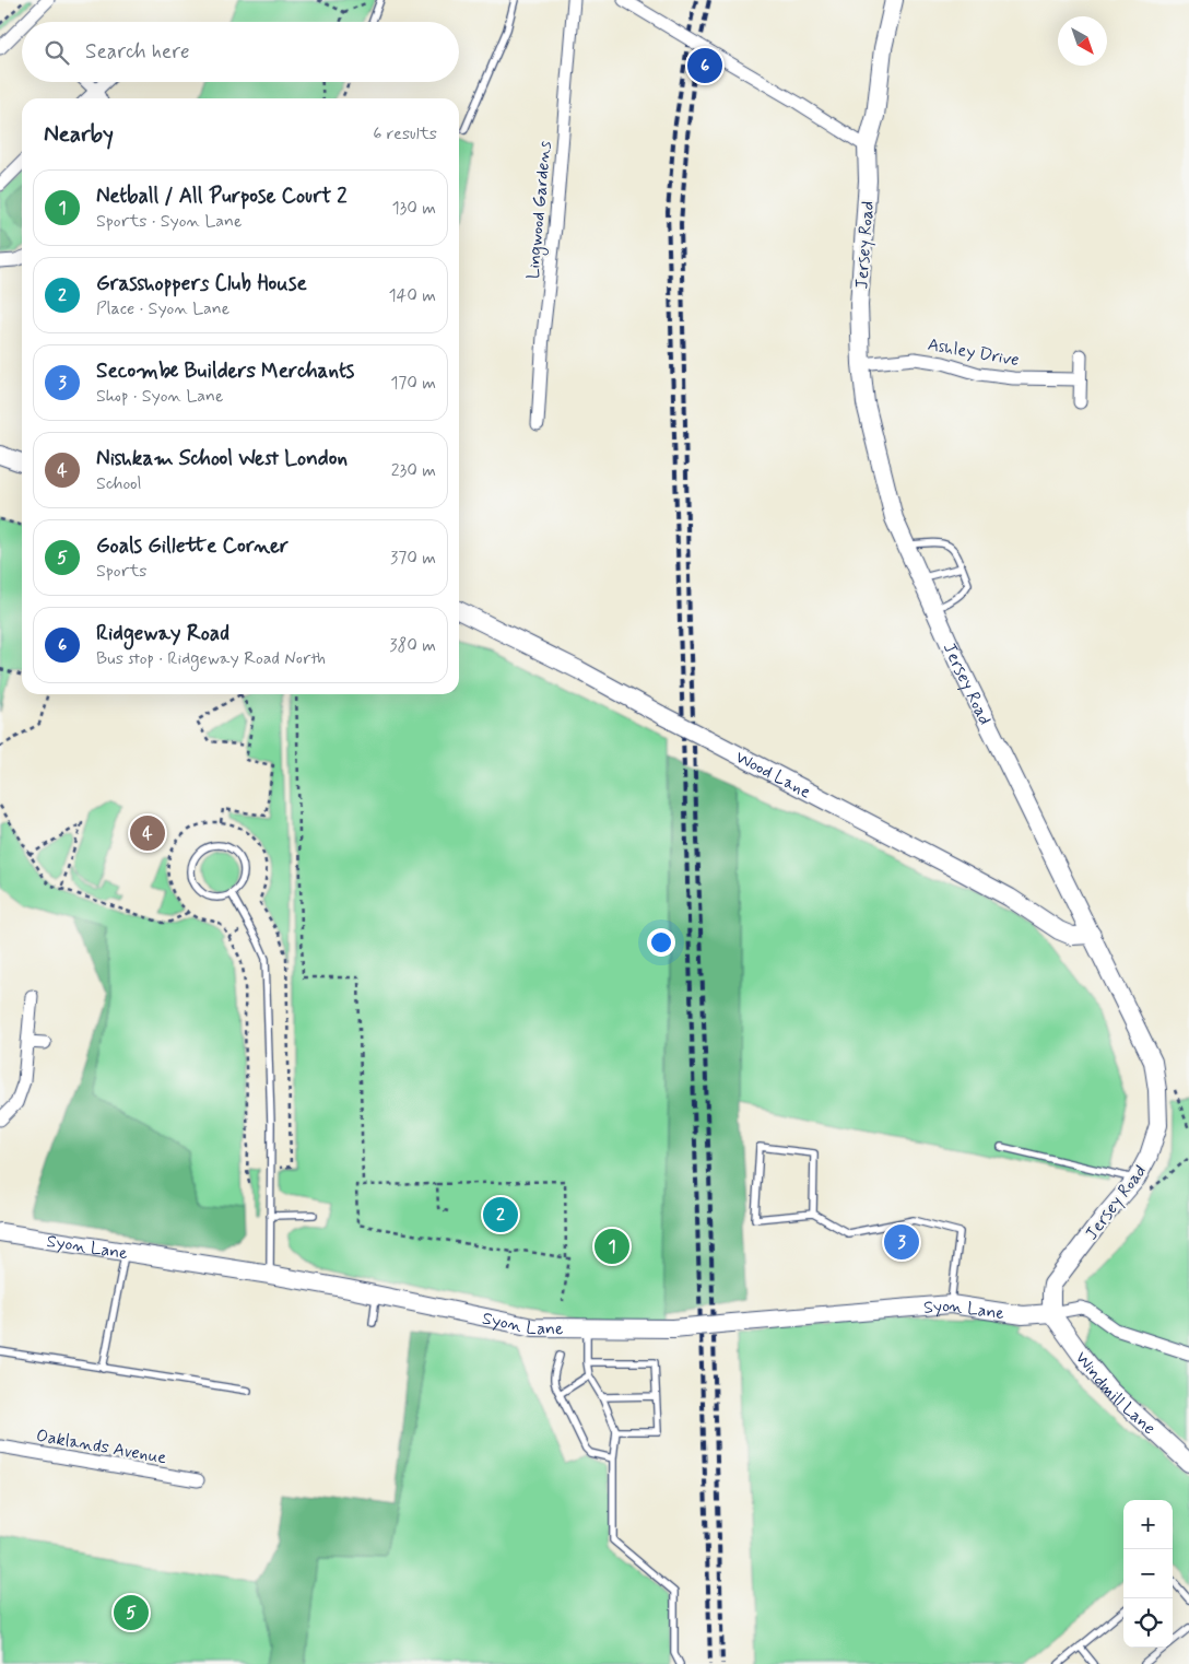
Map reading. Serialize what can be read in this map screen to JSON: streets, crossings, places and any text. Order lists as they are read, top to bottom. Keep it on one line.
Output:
{"streets":{"street":["Lingwood Gardens","Jersey Road","Ashley Drive","Wood Lane","Syon Lane","Windmill Lane","Oaklands Avenue"]},"crossings":[["Jersey Road","Ashley Drive"],["Jersey Road","Wood Lane"],["Jersey Road","Syon Lane"],["Jersey Road","Windmill Lane"],["Syon Lane","Windmill Lane"]],"north":"bottom right","page":{"search":"Search here","pins":["6","4","2","3","1","5"],"heading":["Nearby","6 results"],"list":[{"mark":"1","name":"Netball / All Purpose Court 2","note":"Sports · Syon Lane","value":"130 m"},{"mark":"2","name":"Grasshoppers Club House","note":"Place · Syon Lane","value":"140 m"},{"mark":"3","name":"Secombe Builders Merchants","note":"Shop · Syon Lane","value":"170 m"},{"mark":"4","name":"Nishkam School West London","note":"School","value":"230 m"},{"mark":"5","name":"Goals Gillette Corner","note":"Sports","value":"370 m"},{"mark":"6","name":"Ridgeway Road","note":"Bus stop · Ridgeway Road North","value":"380 m"}],"map_buttons":["+","−"]}}
